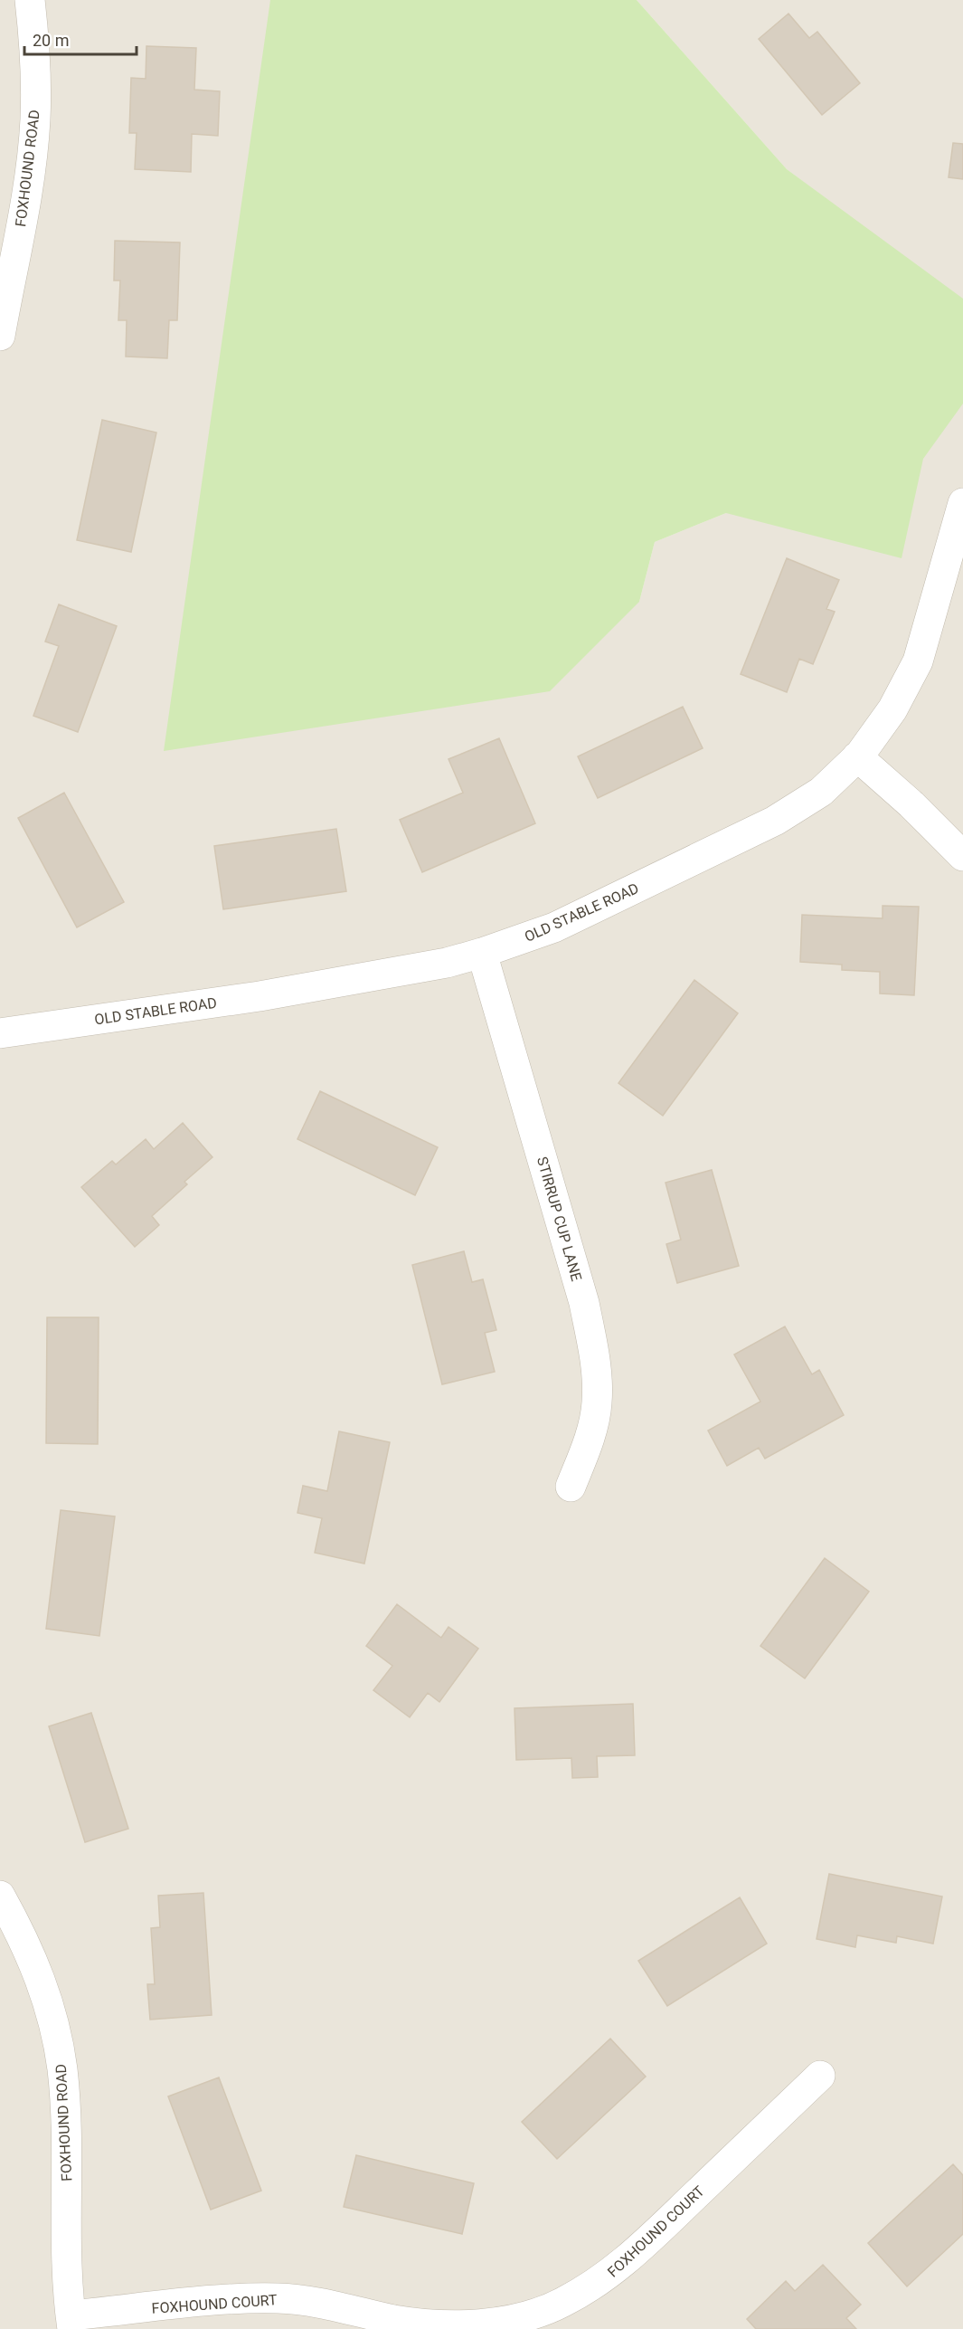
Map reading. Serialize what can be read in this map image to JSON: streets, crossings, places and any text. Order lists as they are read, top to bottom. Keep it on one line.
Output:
{"streets":{"street":["FOXHOUND ROAD","OLD STABLE ROAD","STIRRUP CUP LANE","FOXHOUND COURT"]},"crossings":[["FOXHOUND ROAD","FOXHOUND COURT"],["OLD STABLE ROAD","STIRRUP CUP LANE"]],"scale_bar":"20 m"}
